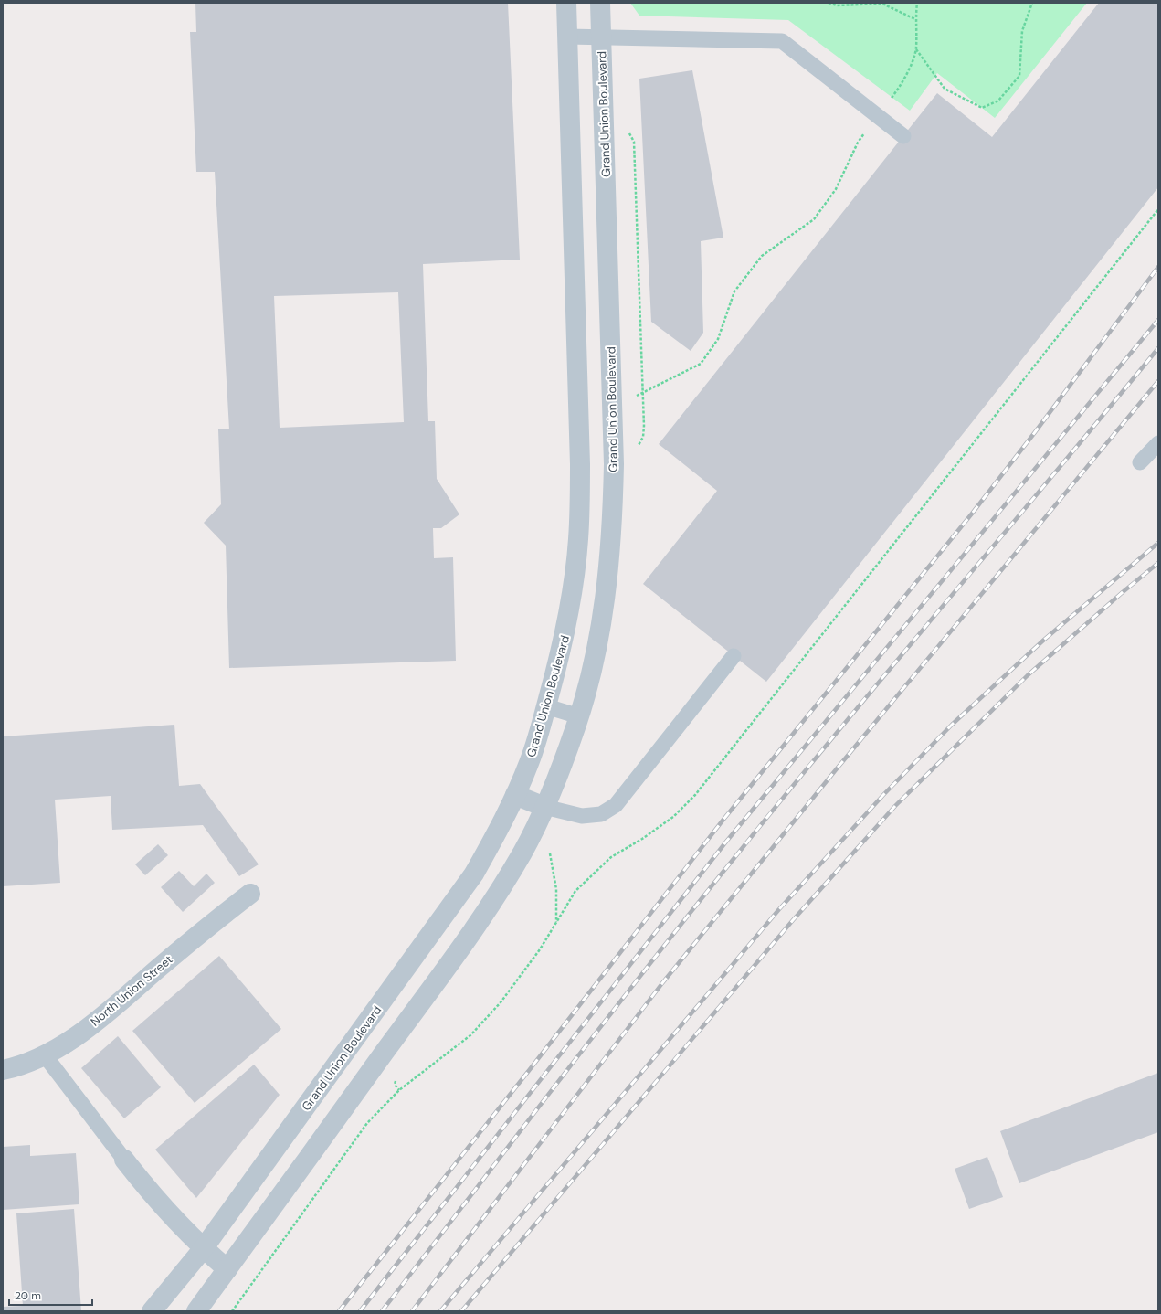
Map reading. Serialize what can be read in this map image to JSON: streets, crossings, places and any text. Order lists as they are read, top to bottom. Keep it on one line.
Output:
{"streets":{"street":["Grand Union Boulevard","North Union Street"]},"scale_bar":"20 m"}
